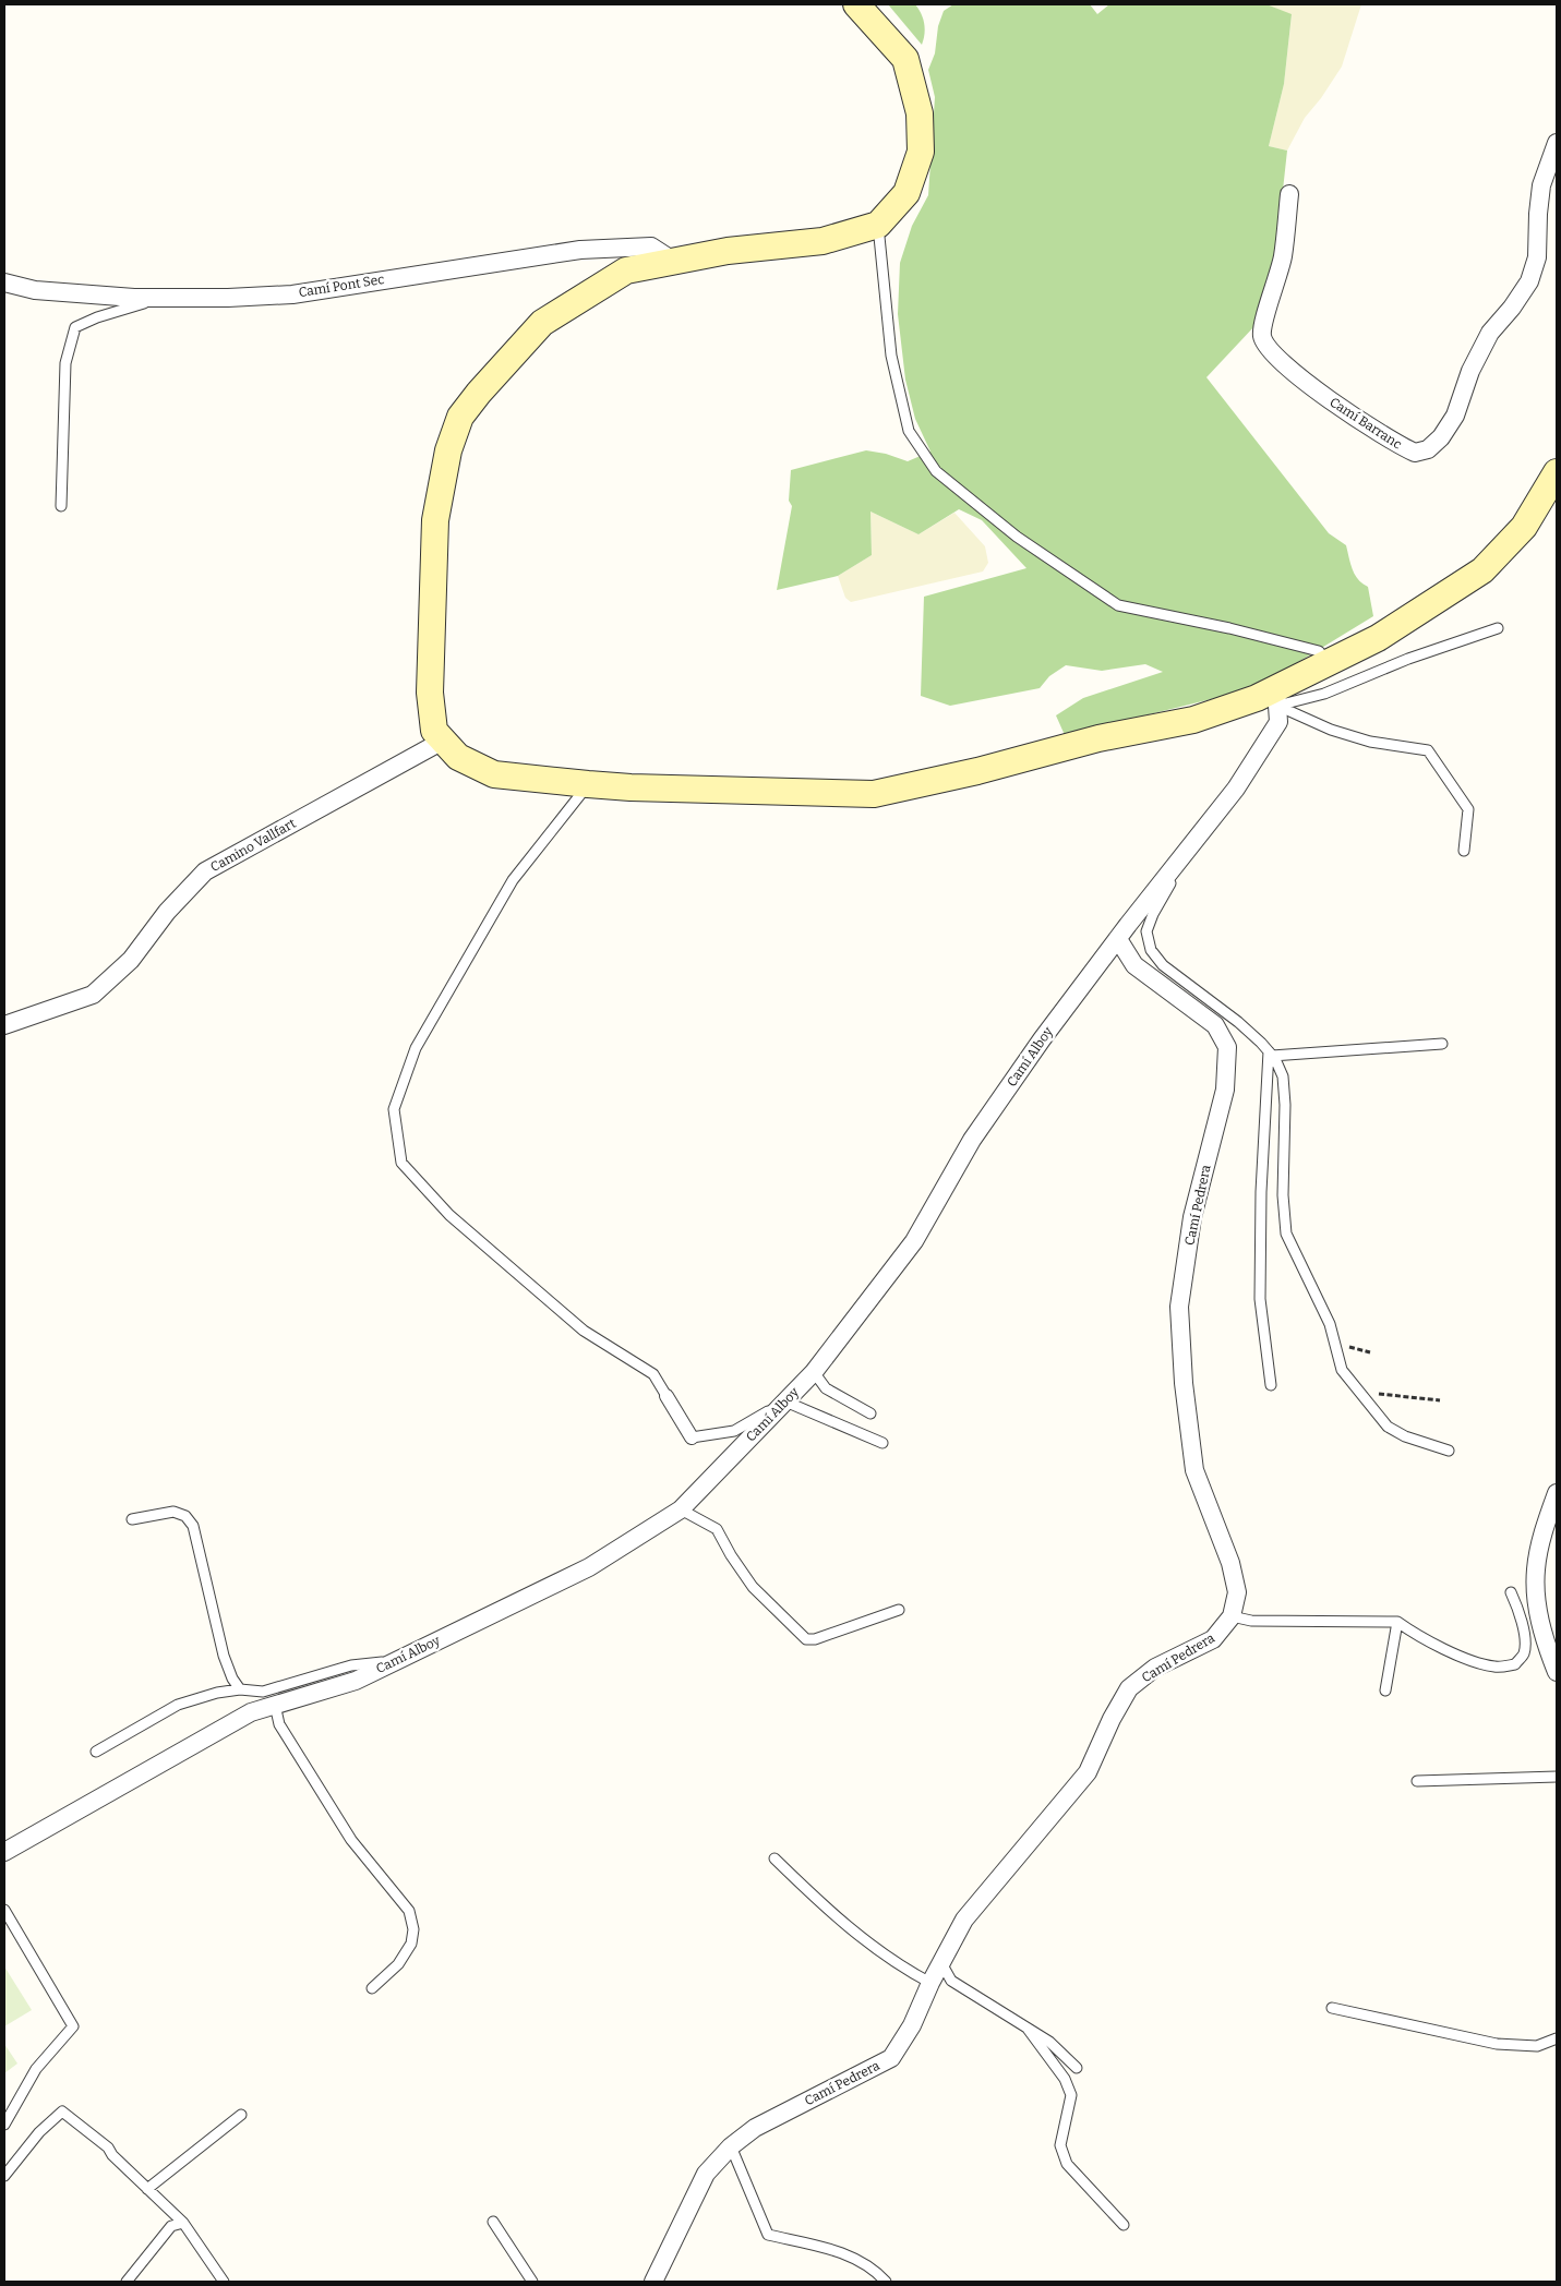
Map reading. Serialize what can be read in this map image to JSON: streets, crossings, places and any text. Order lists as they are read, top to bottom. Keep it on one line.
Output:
{"streets":{"street":["Camí Pont Sec","Camí Barranc","Camino Vallfart","Camí Alboy","Camí Pedrera"]},"crossings":[["Camí Alboy","Camí Pedrera"]]}
